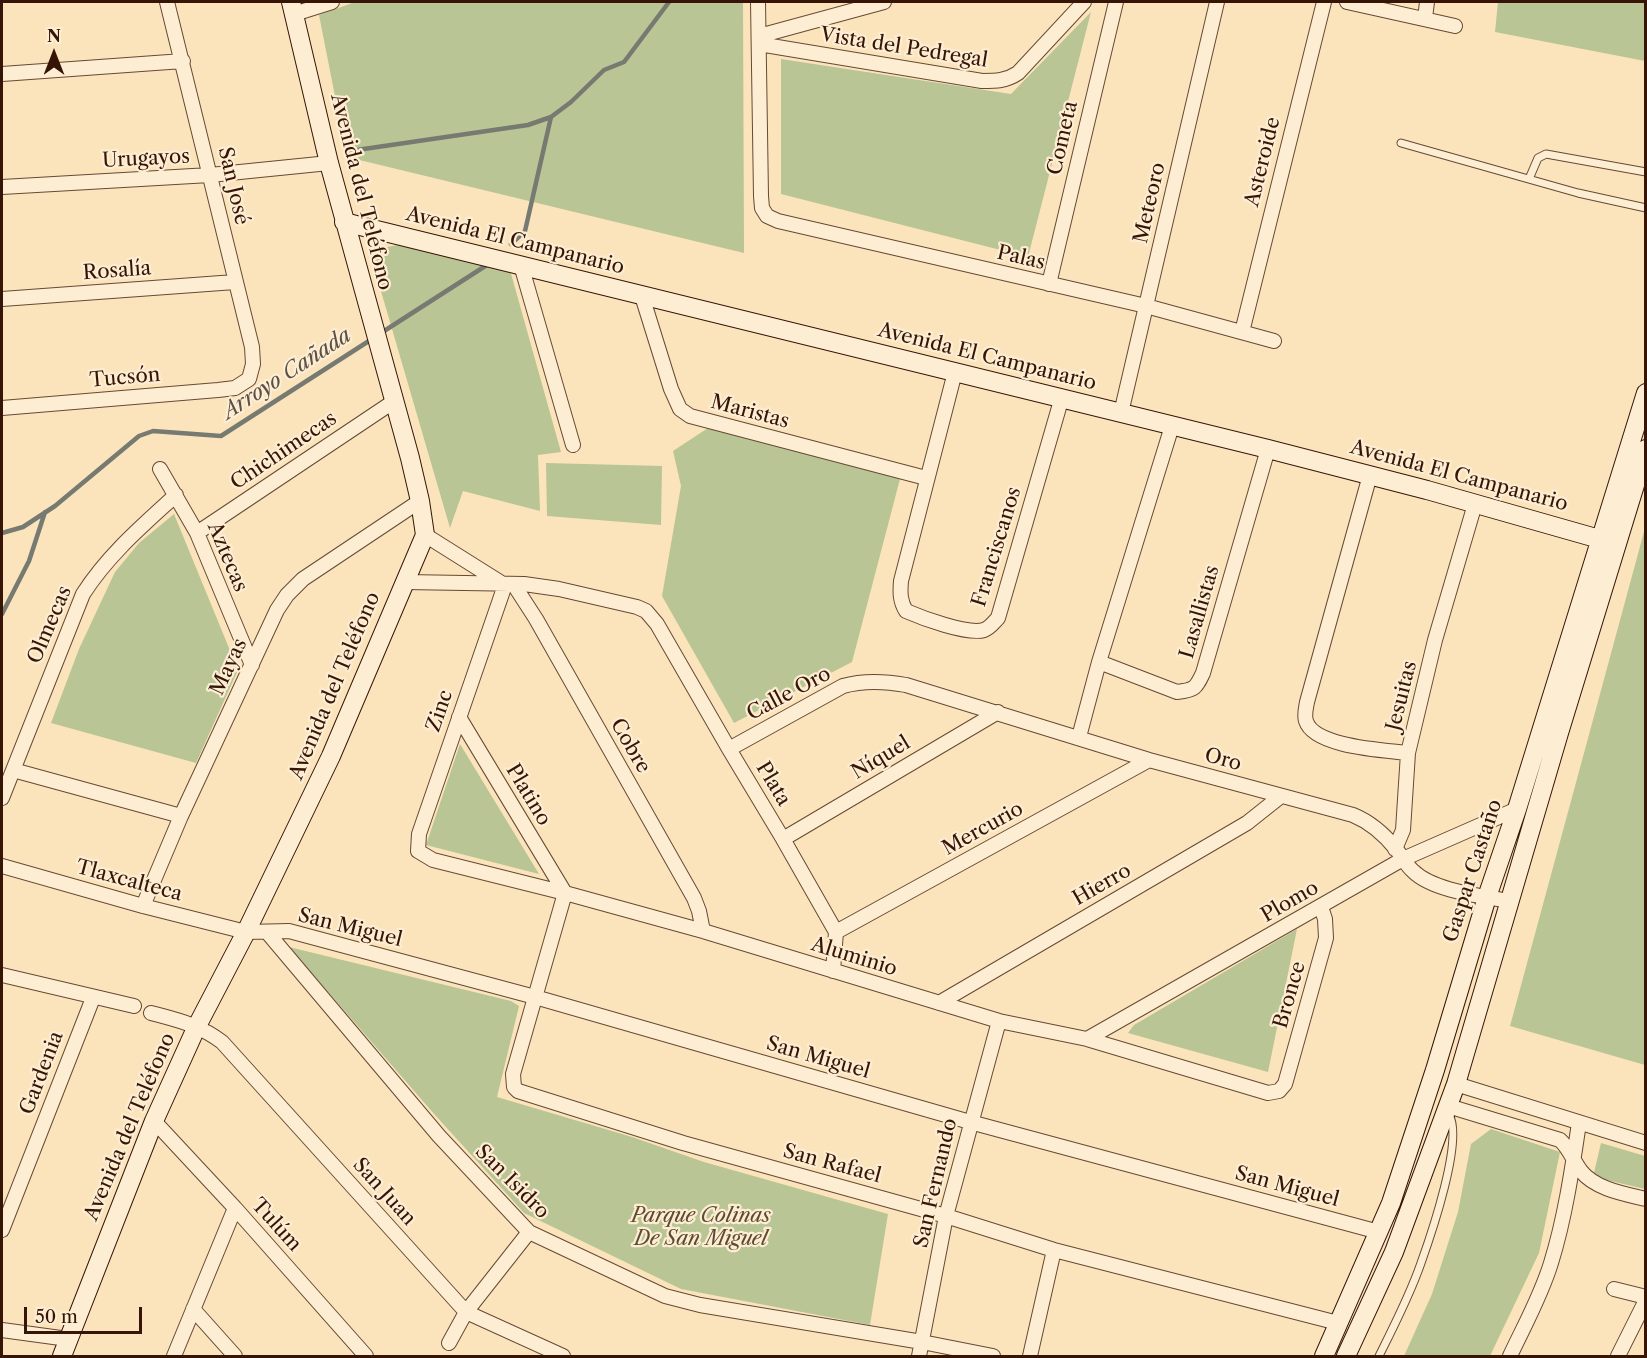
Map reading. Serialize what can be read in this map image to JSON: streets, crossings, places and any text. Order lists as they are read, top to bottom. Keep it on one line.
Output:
{"streets":{"street":["Vista del Pedregal","Cometa","Urugayos","Asteroide","San José","Avenida del Teléfono","Meteoro","Avenida El Campanario","Palas","Rosalía","Tucsón","Maristas","Chichimecas","Franciscanos","Aztecas","Lasallistas","Olmecas","Mayas","Calle Oro","Jesuitas","Zinc","Cobre","Níquel","Oro","Plata","Platino","Mercurio","Gaspar Castaño","Tlaxcalteca","Hierro","Plomo","San Miguel","Aluminio","Bronce","Gardenia","San Rafael","San Isidro","San Fernando","San Juan","Tulúm"]},"crossings":[["Vista del Pedregal","Palas"],["Cometa","Palas"],["Urugayos","San José"],["Urugayos","Avenida del Teléfono"],["Asteroide","Palas"],["San José","Rosalía"],["San José","Tucsón"],["Avenida del Teléfono","Avenida El Campanario"],["Avenida del Teléfono","Chichimecas"],["Avenida del Teléfono","Mayas"],["Avenida del Teléfono","Cobre"],["Avenida del Teléfono","Tlaxcalteca"],["Avenida del Teléfono","San Miguel"],["Avenida del Teléfono","San Juan"],["Avenida del Teléfono","Tulúm"],["Meteoro","Avenida El Campanario"],["Meteoro","Palas"],["Avenida El Campanario","Maristas"],["Avenida El Campanario","Franciscanos"],["Avenida El Campanario","Lasallistas"],["Avenida El Campanario","Jesuitas"],["Avenida El Campanario","Gaspar Castaño"],["Maristas","Franciscanos"],["Chichimecas","Aztecas"],["Aztecas","Olmecas"],["Aztecas","Mayas"],["Mayas","Tlaxcalteca"],["Calle Oro","Oro"],["Calle Oro","Plata"],["Zinc","Cobre"],["Zinc","Platino"],["Zinc","Aluminio"],["Cobre","Plata"],["Cobre","Aluminio"],["Níquel","Oro"],["Níquel","Plata"],["Oro","Mercurio"],["Oro","Gaspar Castaño"],["Oro","Hierro"],["Oro","Plomo"],["Plata","Mercurio"],["Platino","Aluminio"],["Platino","San Rafael"],["Gaspar Castaño","Plomo"],["Gaspar Castaño","San Miguel"],["Gaspar Castaño","San Rafael"],["Tlaxcalteca","San Miguel"],["Hierro","Aluminio"],["Plomo","Aluminio"],["Plomo","Bronce"],["San Miguel","San Rafael"],["San Miguel","San Isidro"],["San Miguel","San Fernando"],["Aluminio","Bronce"],["Aluminio","San Rafael"],["Aluminio","San Fernando"],["San Rafael","San Fernando"],["San Isidro","San Fernando"]],"water":["Arroyo Cañada"],"parks":["Parque Colinas De San Miguel"],"scale_bar":"50 m","north":"top"}
